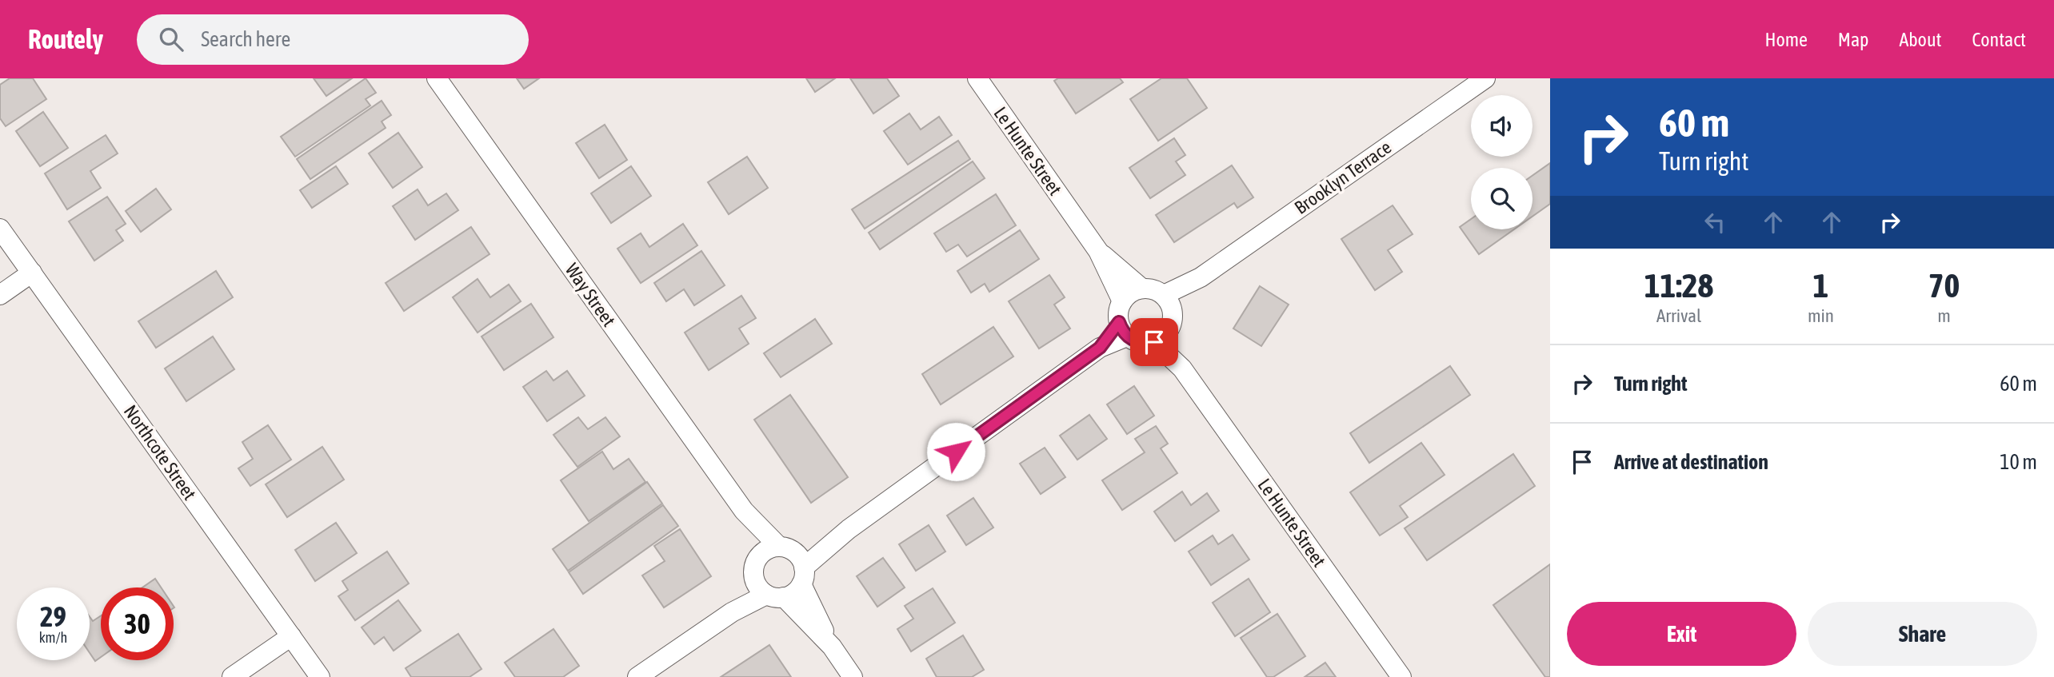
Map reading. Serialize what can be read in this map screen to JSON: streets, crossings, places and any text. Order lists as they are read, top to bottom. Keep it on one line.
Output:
{"streets":{"street":["Le Hunte Street","Brooklyn Terrace","Way Street","Northcote Street"]},"crossings":[["Le Hunte Street","Brooklyn Terrace"]],"page":{"header":"Routely","search":"Search here","nav":["Home","Map","About","Contact"],"turn":["60 m","Turn right"],"eta":["11:28","Arrival","1","min","70","m"],"list":[{"name":"Turn right","value":"60 m"},{"name":"Arrive at destination","value":"10 m"}],"speed":"29 km/h","limit":"30","buttons":["Exit","Share"]}}
